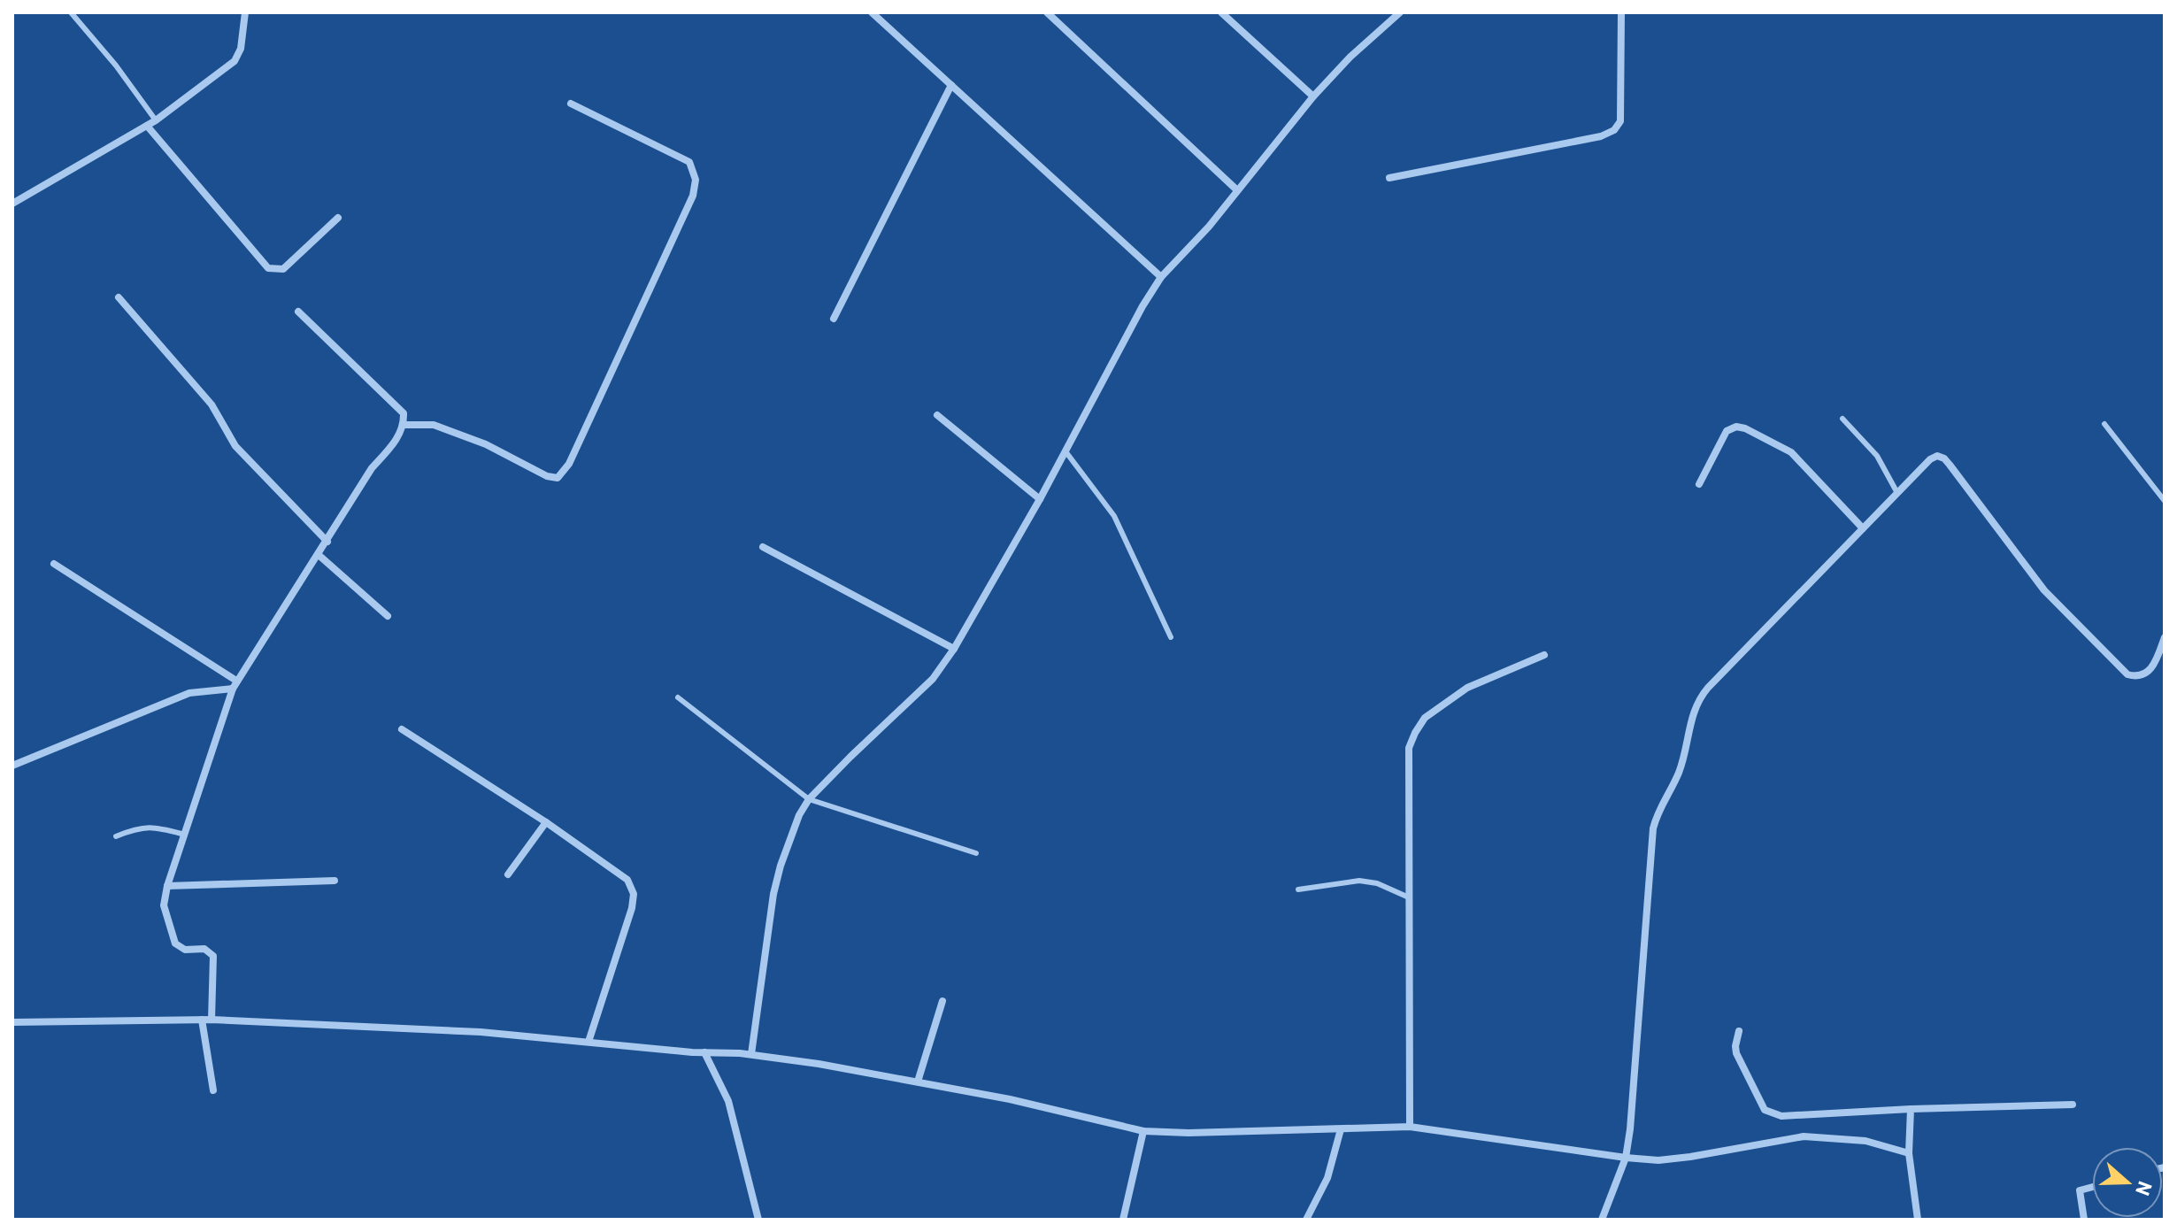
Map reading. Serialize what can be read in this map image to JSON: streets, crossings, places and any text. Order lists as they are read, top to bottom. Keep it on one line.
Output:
{"north":"right"}
